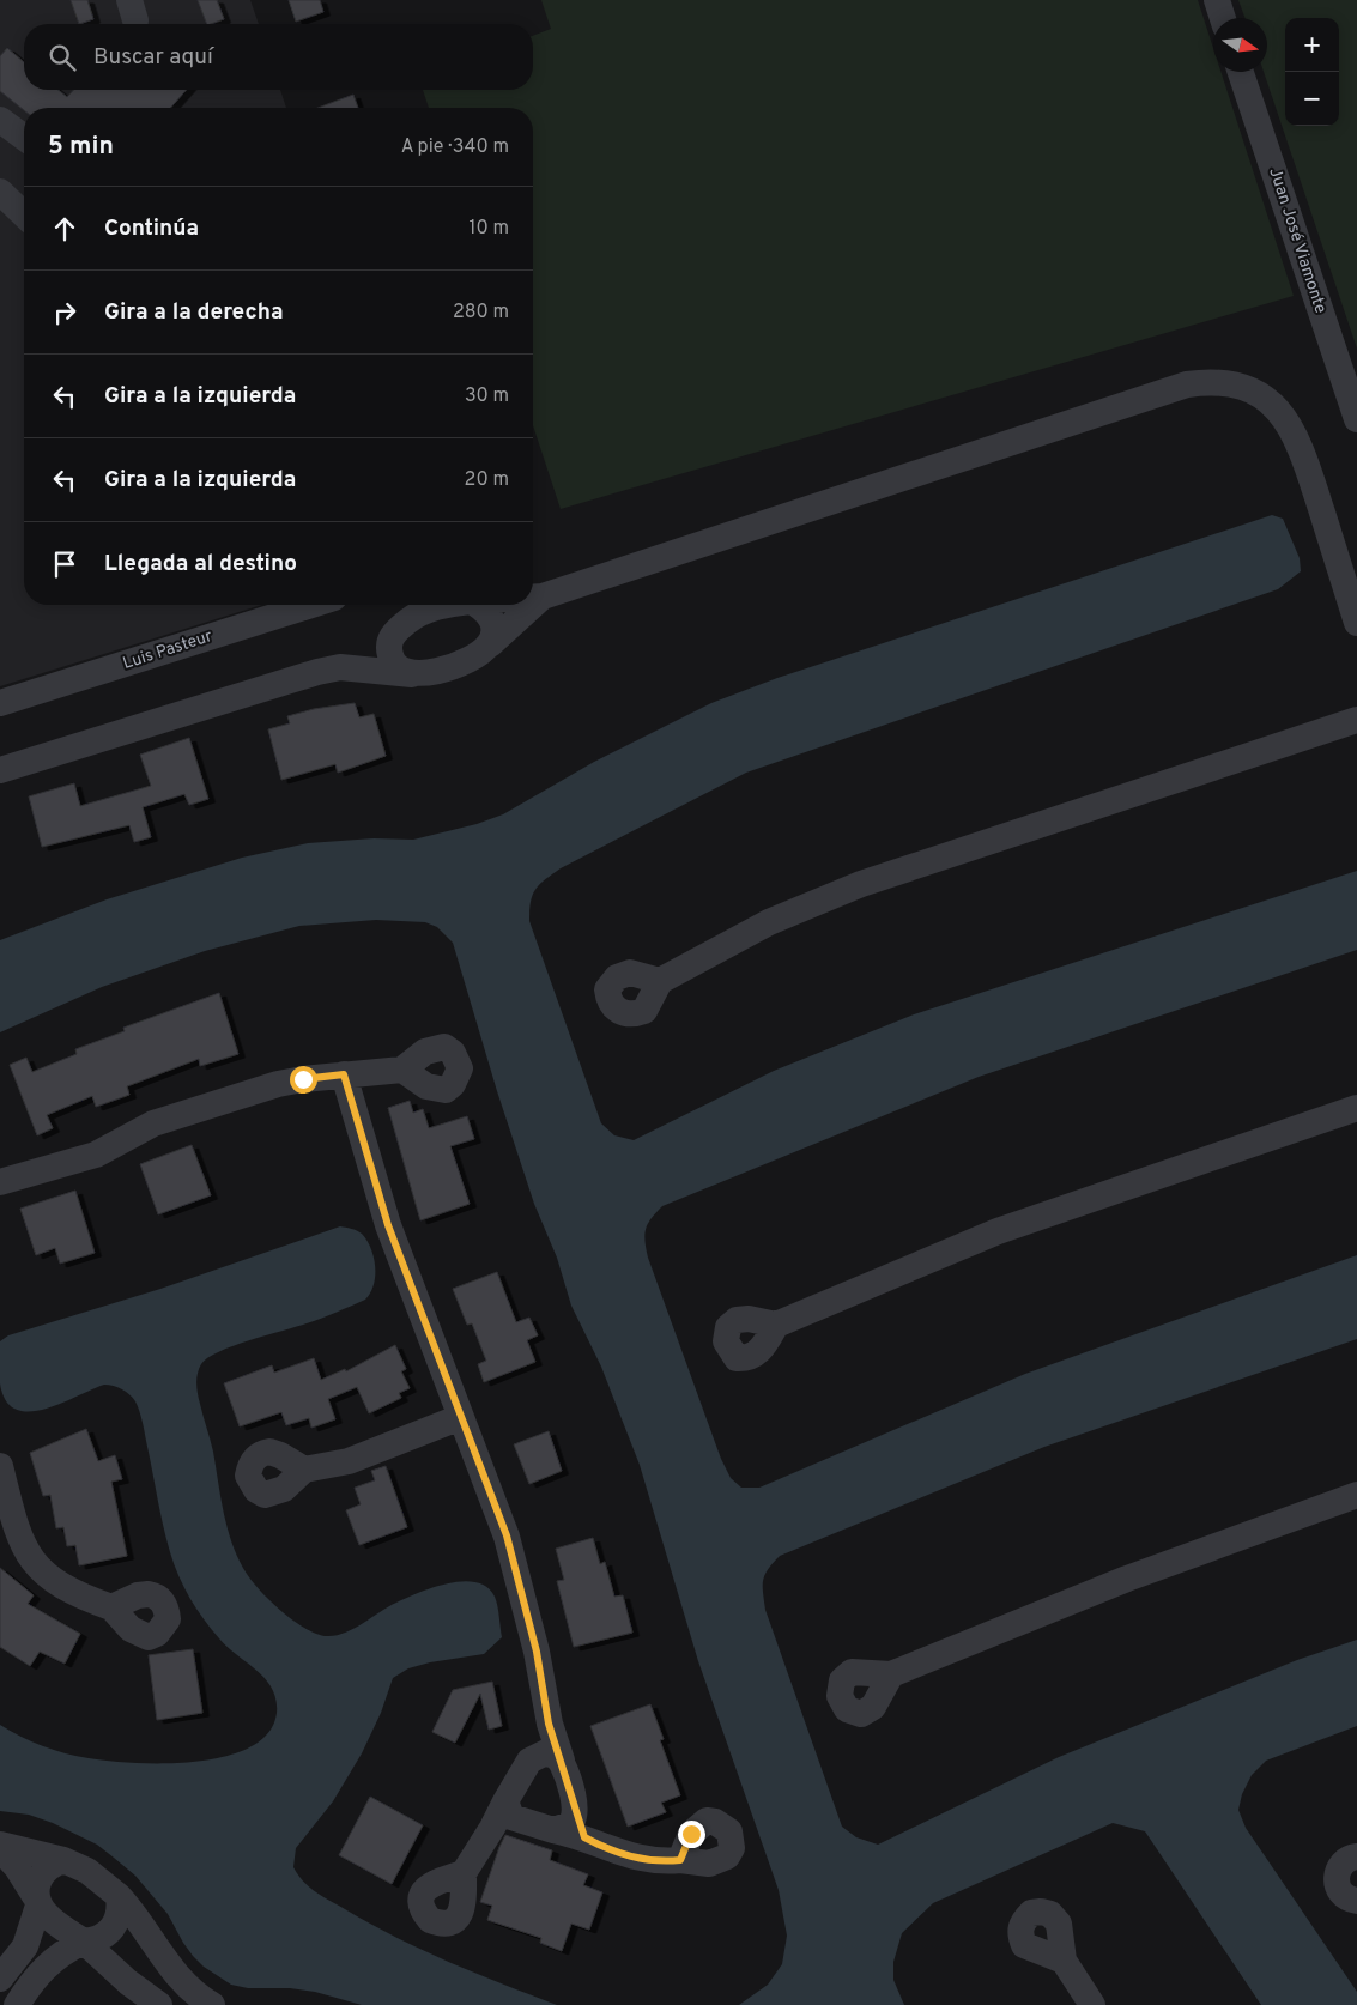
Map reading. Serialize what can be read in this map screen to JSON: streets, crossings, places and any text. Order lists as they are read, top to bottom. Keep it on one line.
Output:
{"streets":{"street":["Juan José Viamonte","Luis Pasteur"]},"north":"right","page":{"map_buttons":["+","−"],"search":"Buscar aquí","heading":["5 min","A pie · 340 m"],"list":[["Continúa","10 m"],["Gira a la derecha","280 m"],["Gira a la izquierda","30 m"],["Gira a la izquierda","20 m"],"Llegada al destino"]}}
